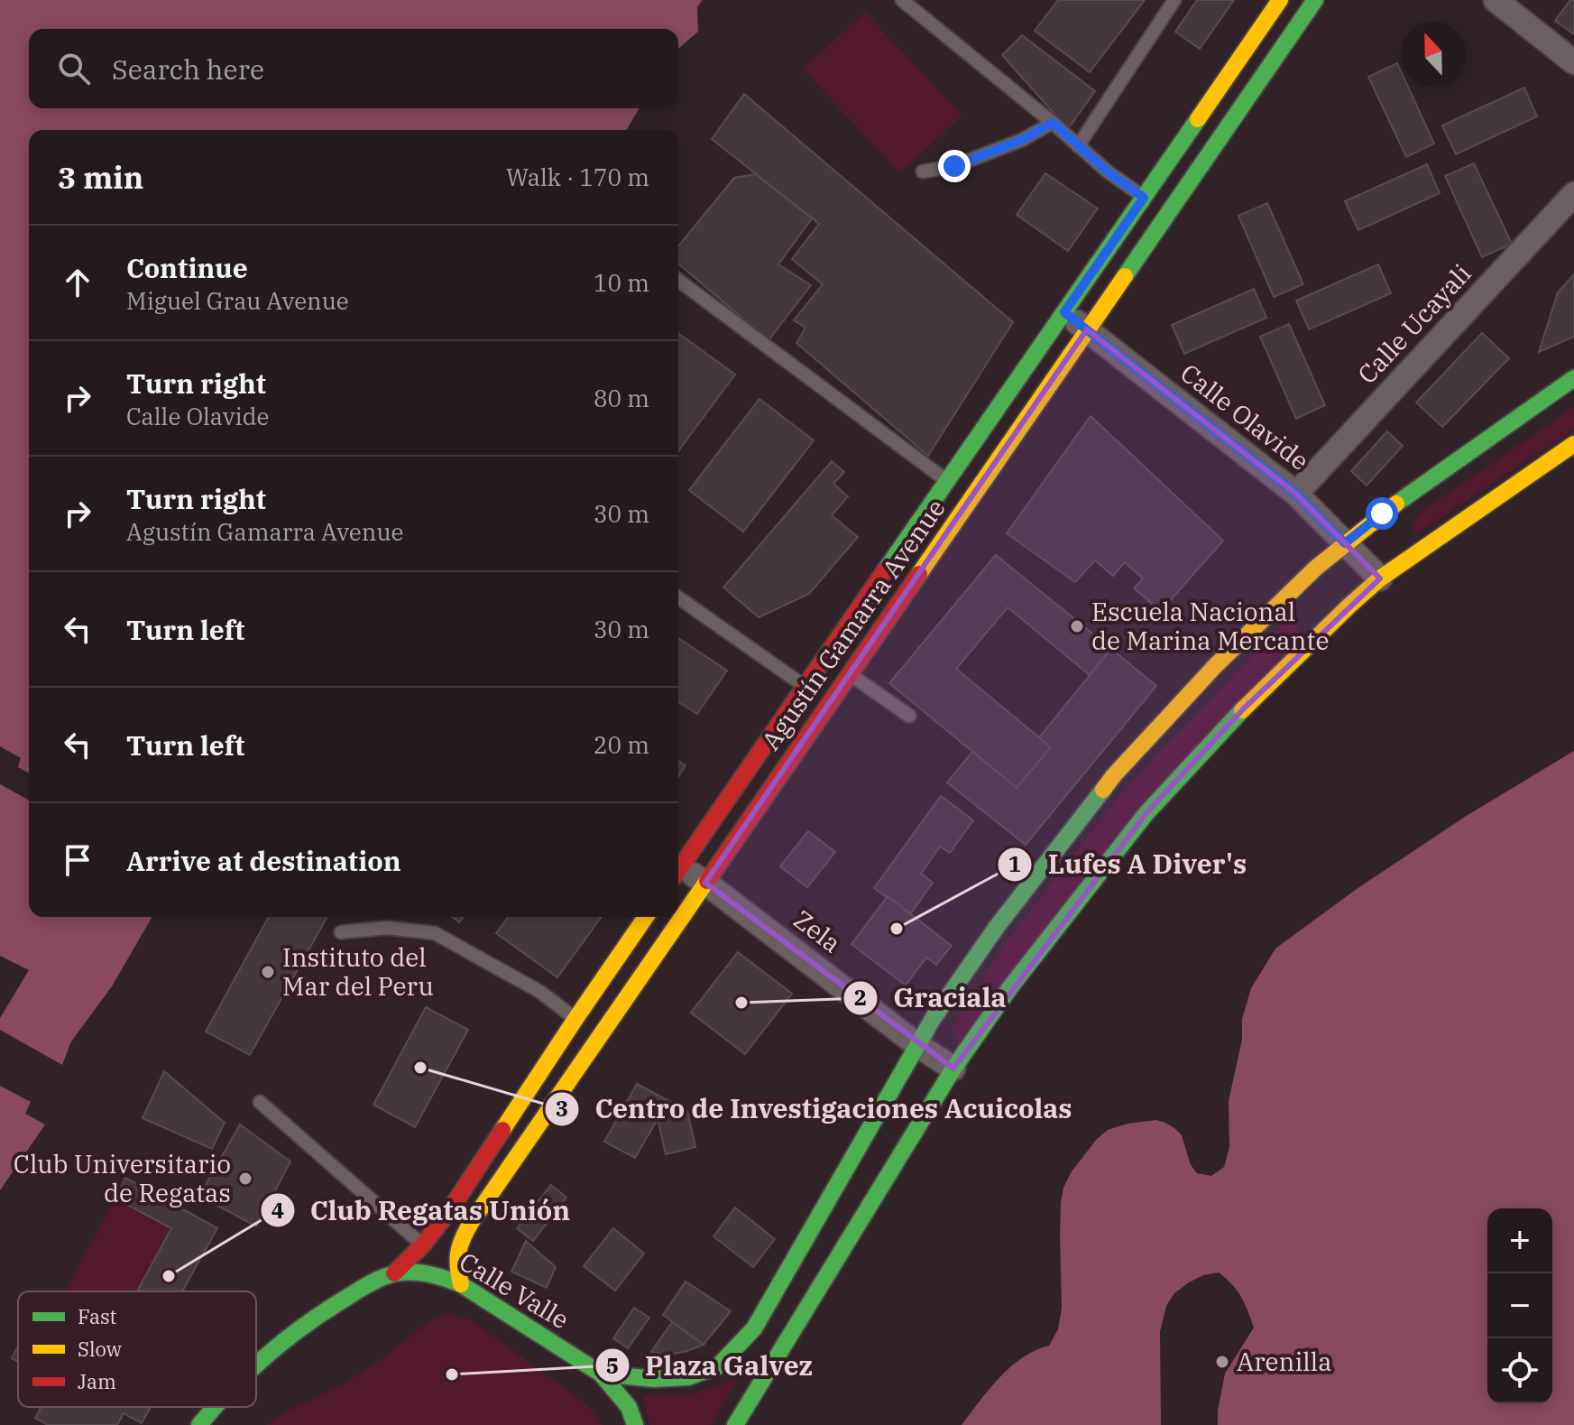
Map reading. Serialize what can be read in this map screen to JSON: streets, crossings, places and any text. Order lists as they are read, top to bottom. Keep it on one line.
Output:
{"streets":{"main road":["Agustín Gamarra Avenue","Calle Valle"],"street":["Calle Ucayali","Calle Olavide","Zela"]},"crossings":[["Calle Ucayali","Calle Olavide"],["Calle Olavide","Agustín Gamarra Avenue"],["Agustín Gamarra Avenue","Zela"],["Agustín Gamarra Avenue","Calle Valle"]],"places":["Escuela Nacional de Marina Mercante","Lufes A Diver's","Instituto del Mar del Peru","Graciala","Centro de Investigaciones Acuicolas","Club Universitario de Regatas","Club Regatas Unión","Arenilla","Plaza Galvez"],"legend":["Fast","Slow","Jam"],"north":"top","page":{"search":"Search here","heading":["3 min","Walk · 170 m"],"list":[["Continue","Miguel Grau Avenue","10 m"],["Turn right","Calle Olavide","80 m"],["Turn right","Agustín Gamarra Avenue","30 m"],["Turn left","30 m"],["Turn left","20 m"],"Arrive at destination"],"map_buttons":["+","−"]}}
